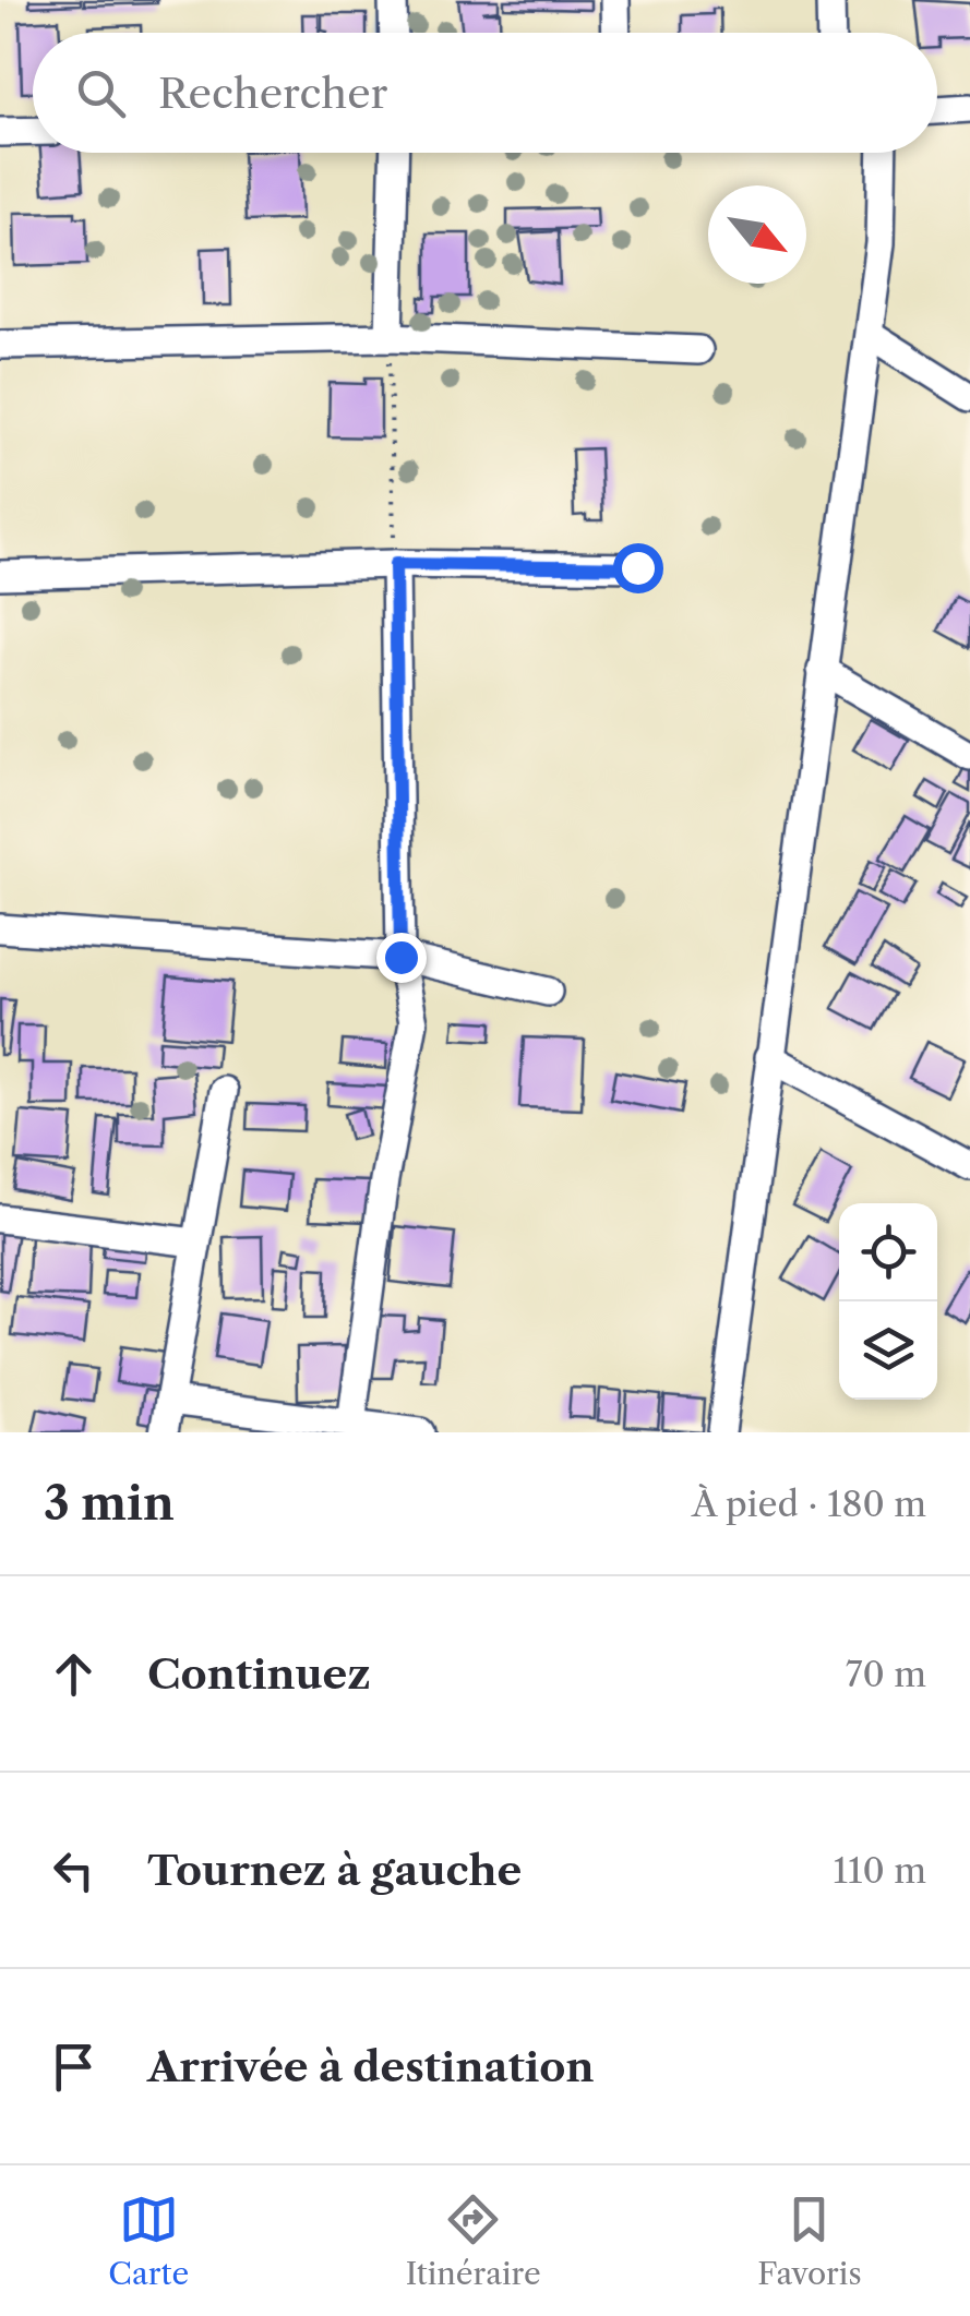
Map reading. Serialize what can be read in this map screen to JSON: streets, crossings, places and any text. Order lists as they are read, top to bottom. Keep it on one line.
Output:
{"north":"bottom right","page":{"search":"Rechercher","heading":["3 min","À pied · 180 m"],"list":[["Continuez","70 m"],["Tournez à gauche","110 m"],"Arrivée à destination"],"nav":["Carte","Itinéraire","Favoris"]}}
